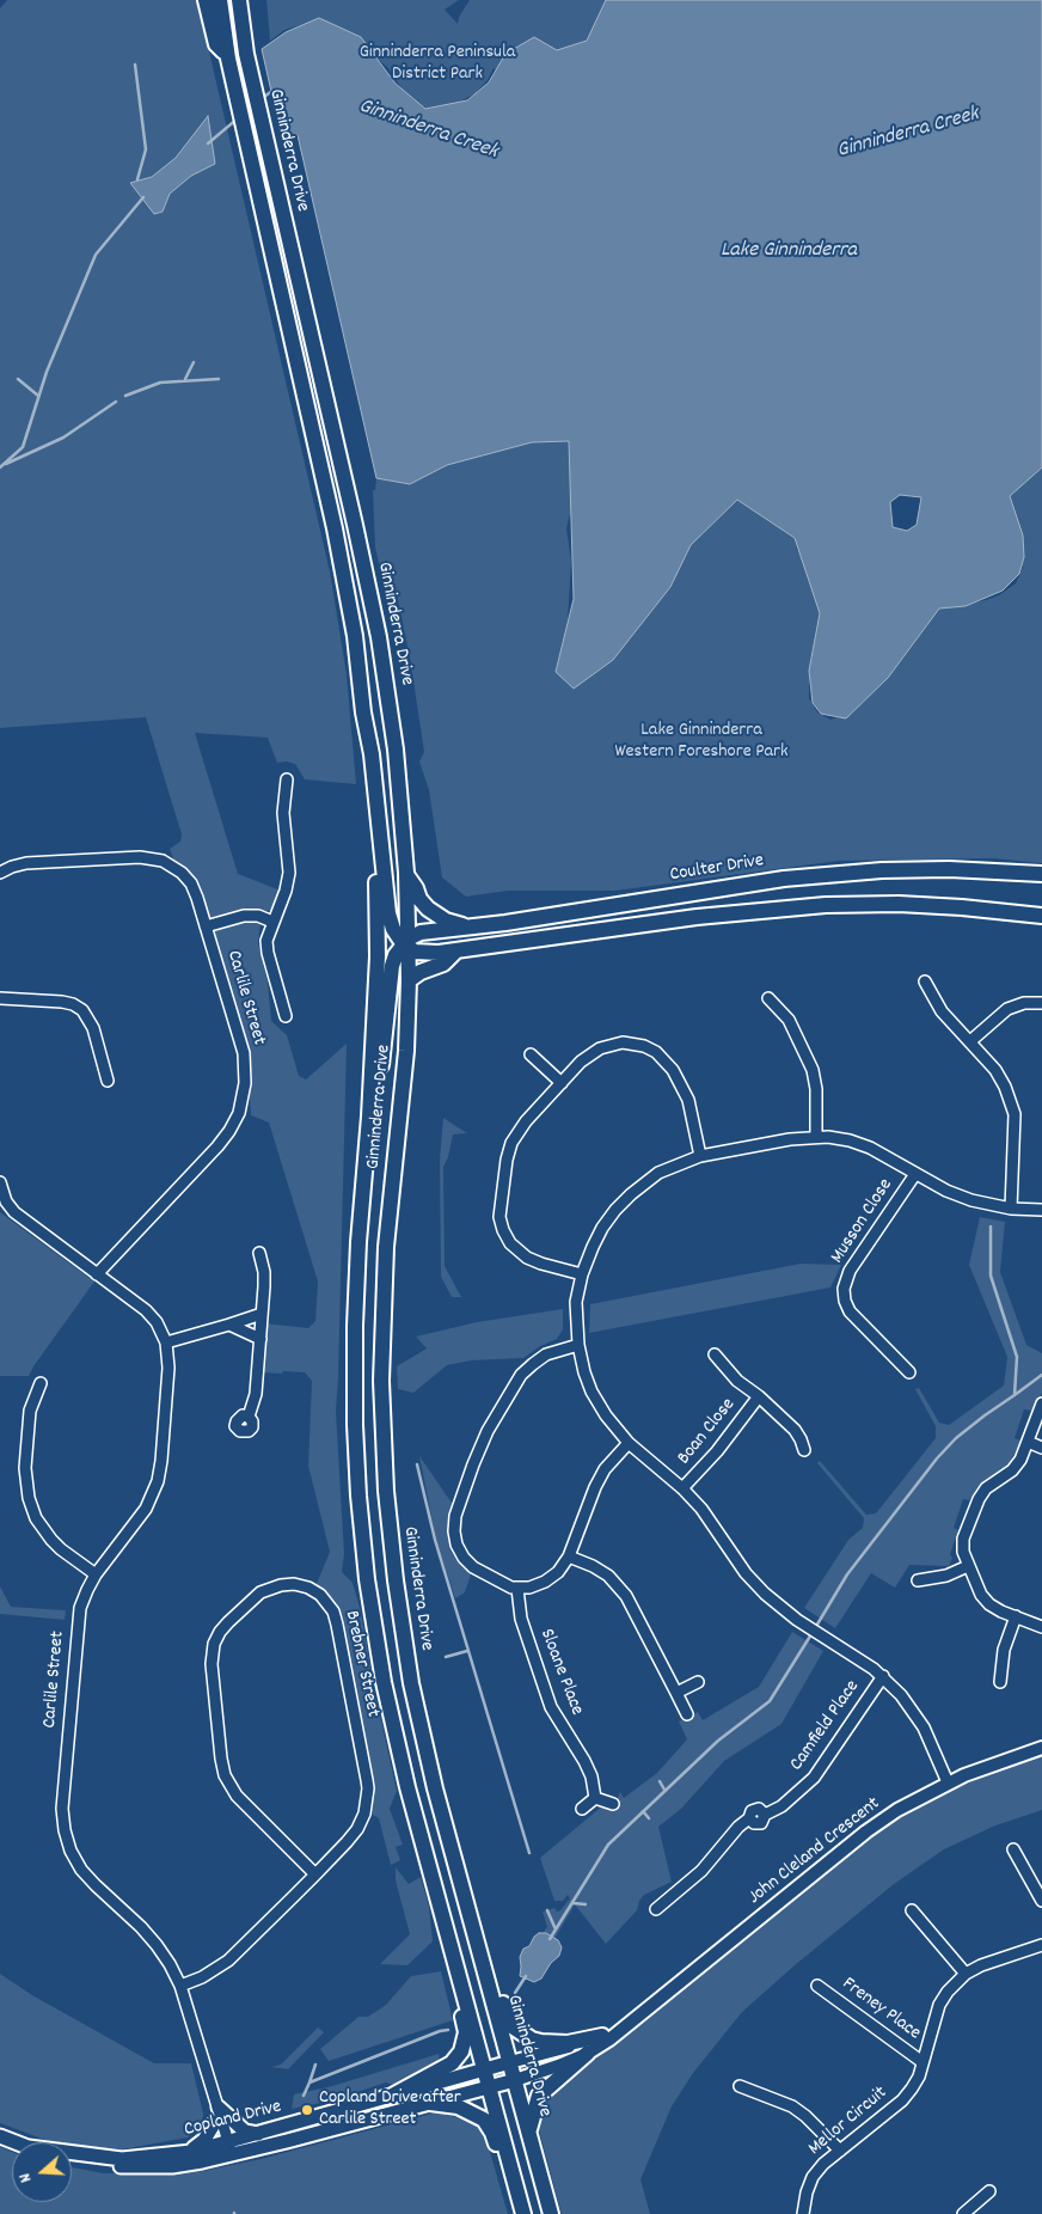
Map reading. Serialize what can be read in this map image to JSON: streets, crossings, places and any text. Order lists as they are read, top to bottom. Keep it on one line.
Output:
{"streets":{"main road":["Ginninderra Drive","Coulter Drive","Copland Drive"],"street":["Carlile Street","Musson Close","Boan Close","Brebner Street","Sloane Place","Camfield Place","John Cleland Crescent","Freney Place","Mellor Circuit"]},"crossings":[["Ginninderra Drive","Coulter Drive"],["Ginninderra Drive","John Cleland Crescent"],["Ginninderra Drive","Copland Drive"],["Carlile Street","Brebner Street"],["Carlile Street","Copland Drive"],["John Cleland Crescent","Copland Drive"],["Freney Place","Mellor Circuit"]],"water":["Ginninderra Creek","Lake Ginninderra"],"parks":["Ginninderra Peninsula District Park","Lake Ginninderra Western Foreshore Park"],"places":["Copland Drive after Carlile Street"],"north":"left"}
